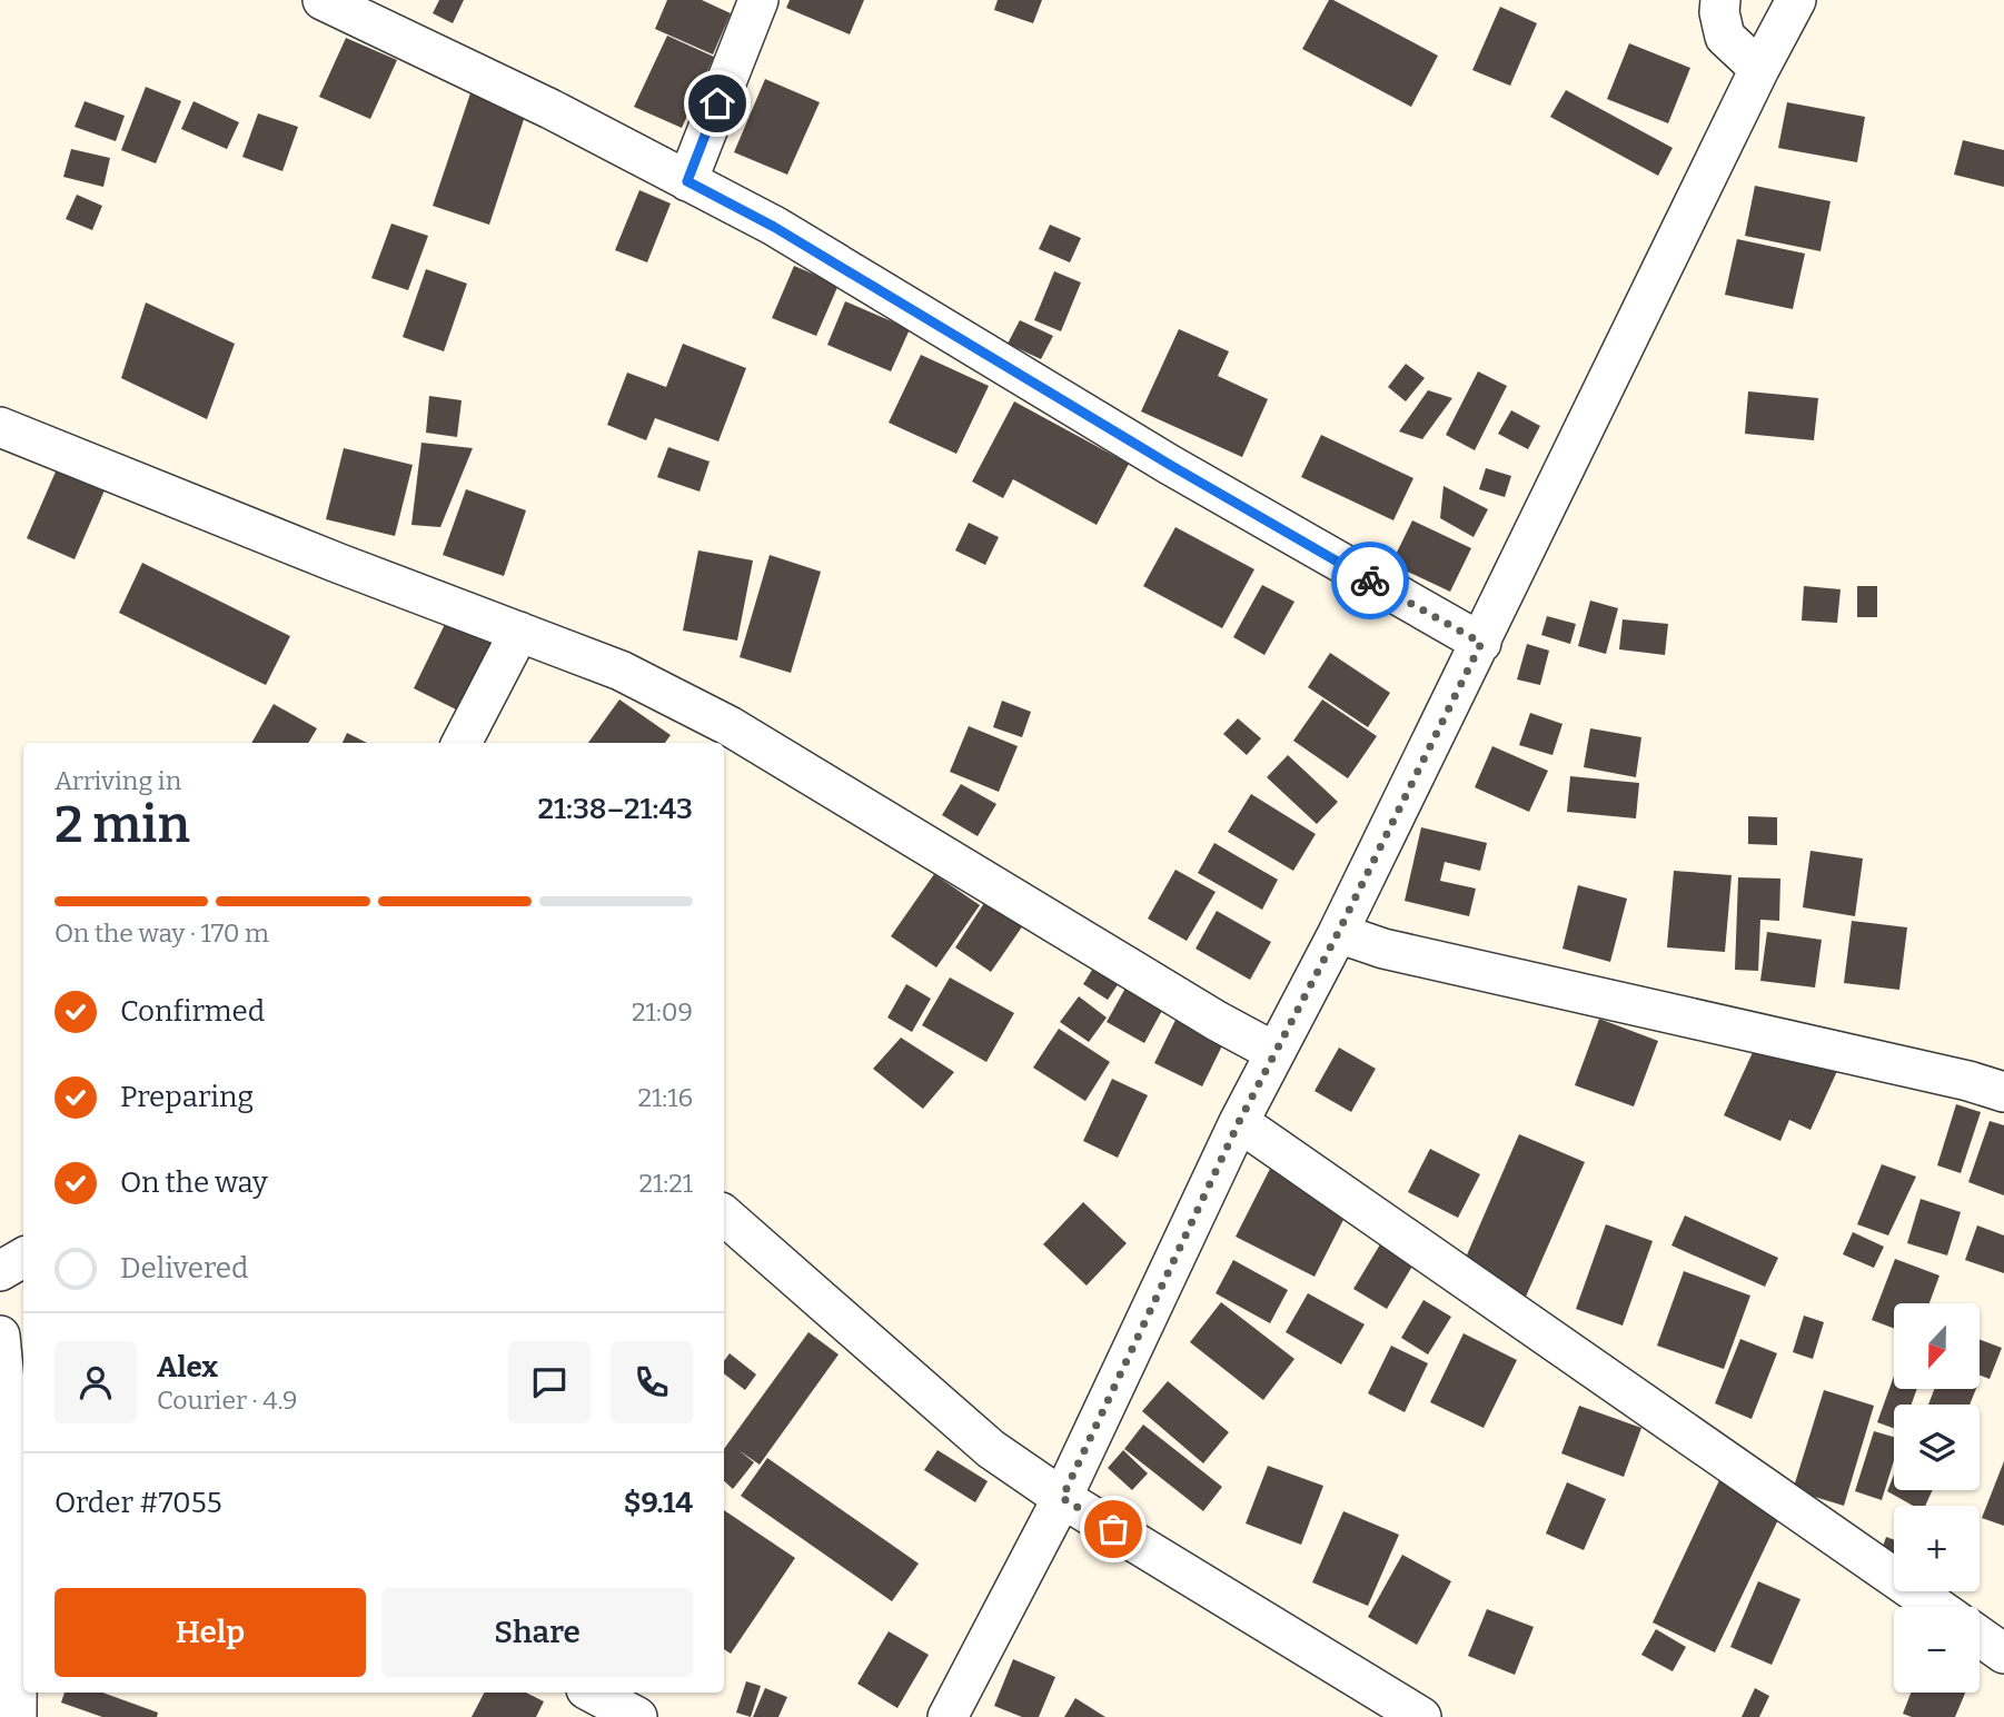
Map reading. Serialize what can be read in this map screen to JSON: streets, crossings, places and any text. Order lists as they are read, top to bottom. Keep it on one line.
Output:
{"north":"bottom","page":{"heading":["2 min","Arriving in","21:38–21:43"],"panel":["Alex","Courier · 4.9","Order #7055","$9.14"],"bar":"On the way · 170 m","list":[["Confirmed","21:09"],["Preparing","21:16"],["On the way","21:21"],"Delivered"],"map_buttons":["+","−"],"buttons":["Help","Share"]}}
